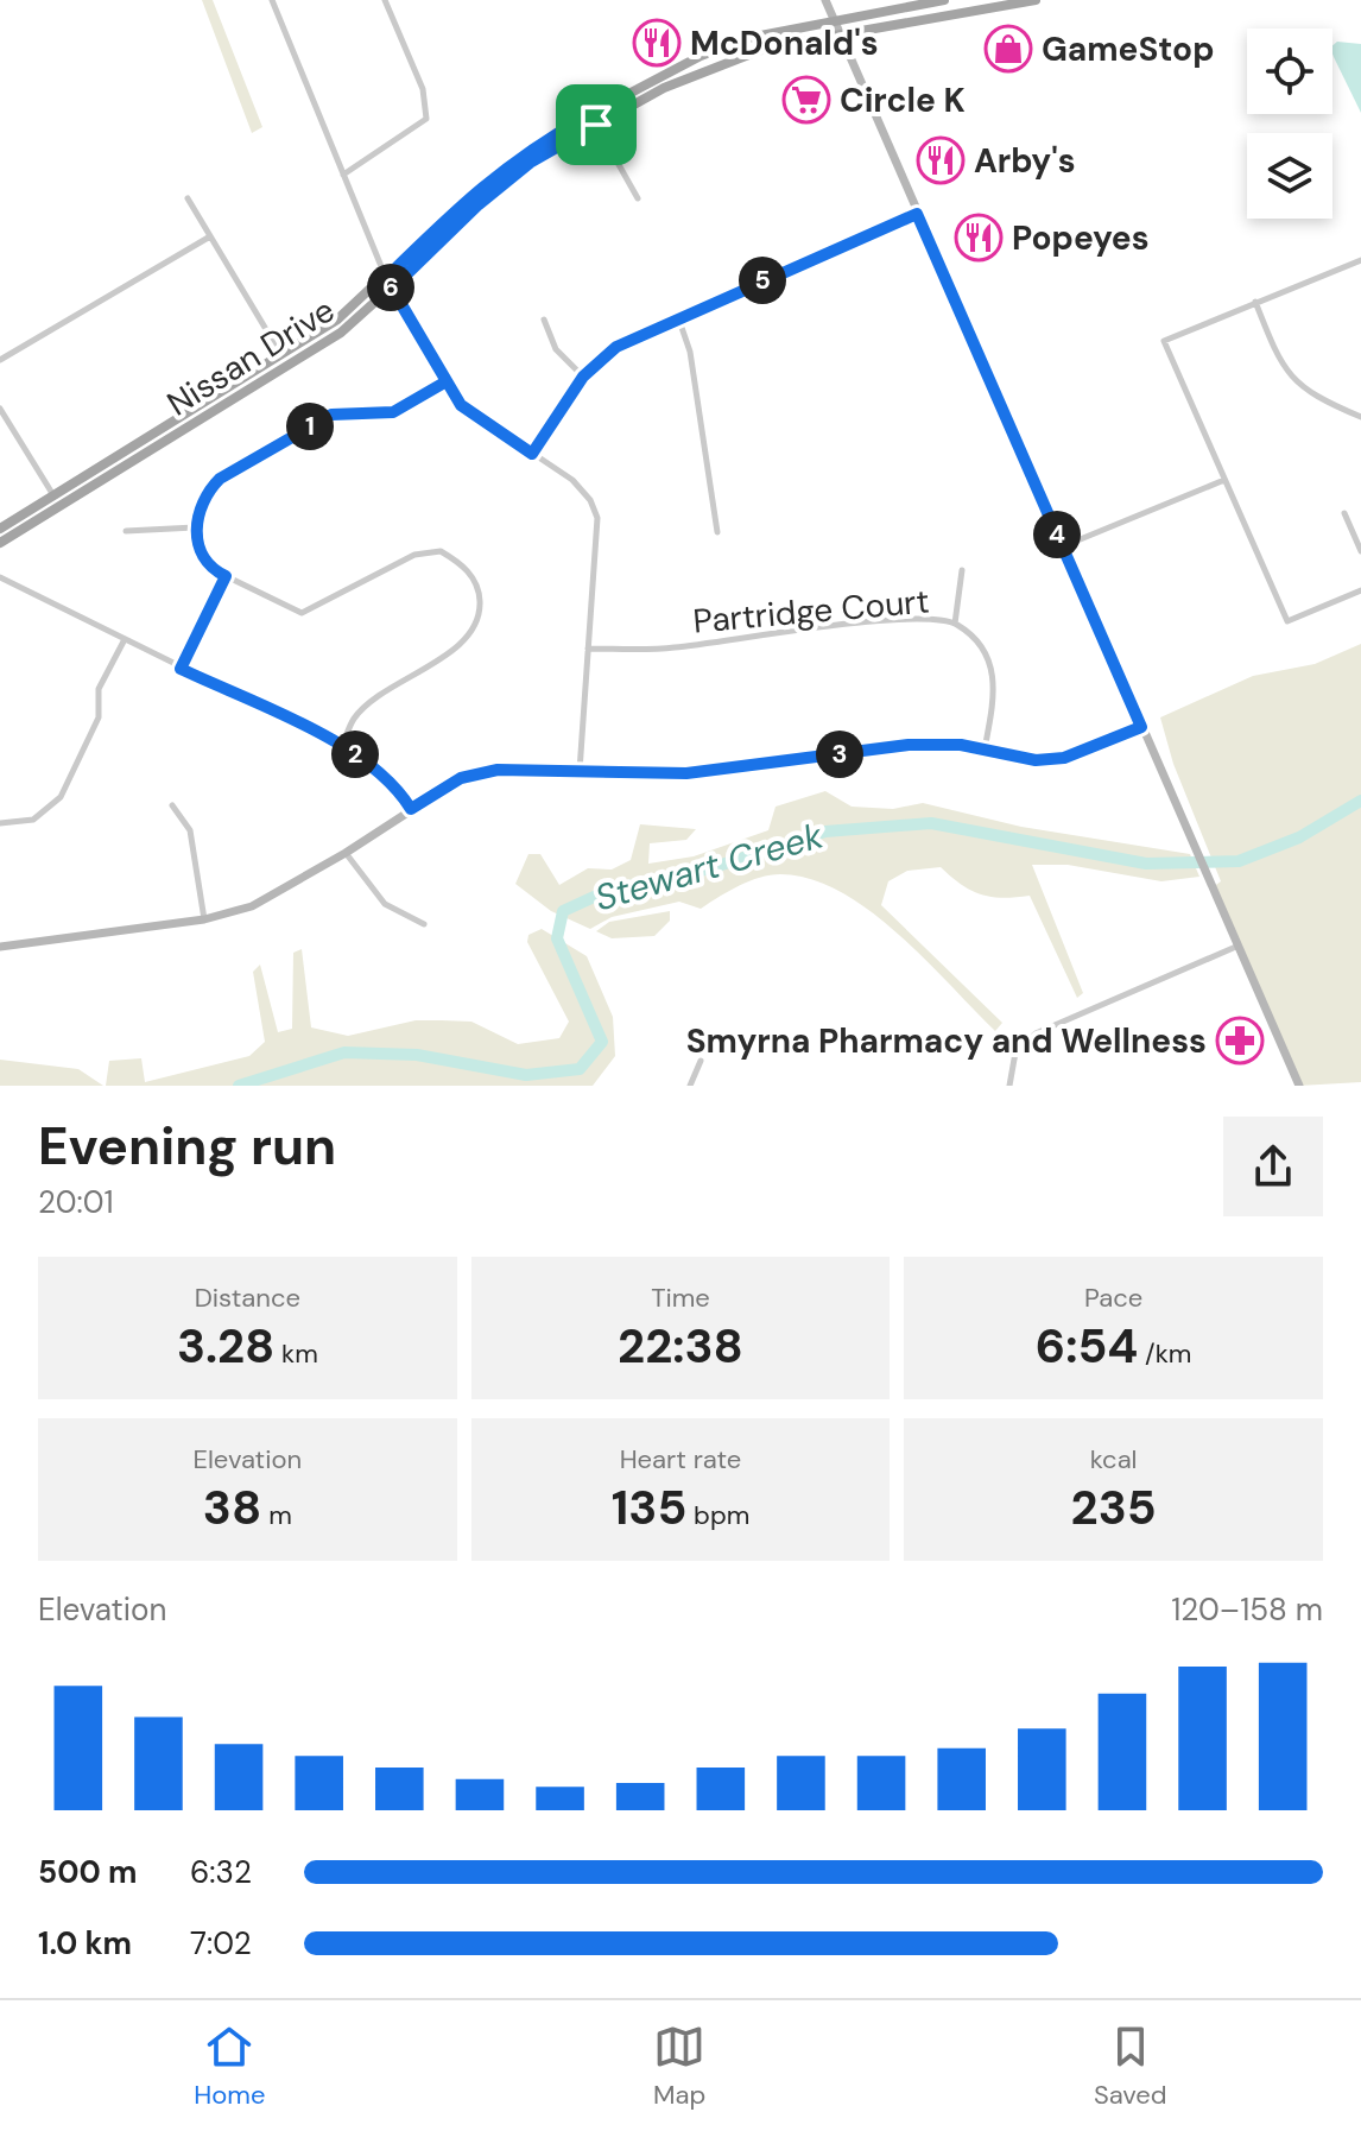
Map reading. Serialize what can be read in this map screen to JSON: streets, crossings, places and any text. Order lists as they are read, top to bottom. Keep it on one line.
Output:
{"streets":{"main road":["Nissan Drive"],"street":["Partridge Court"]},"water":["Stewart Creek"],"places":{"restaurant":["McDonald's","Arby's","Popeyes"],"shop":["GameStop"],"supermarket":["Circle K"],"pharmacy":["Smyrna Pharmacy and Wellness"]},"page":{"pins":["5","6","1","4","2","3"],"heading":["Evening run","20:01"],"stats":[["Distance","3.28 km"],["Time","22:38"],["Pace","6:54 /km"],["Elevation","38 m"],["Heart rate","135 bpm"],["kcal","235"]],"chart":["Elevation","120–158 m"],"list":[{"name":"500 m","note":"6:32"},{"name":"1.0 km","note":"7:02"}],"tabs":["Home","Map","Saved"]}}
